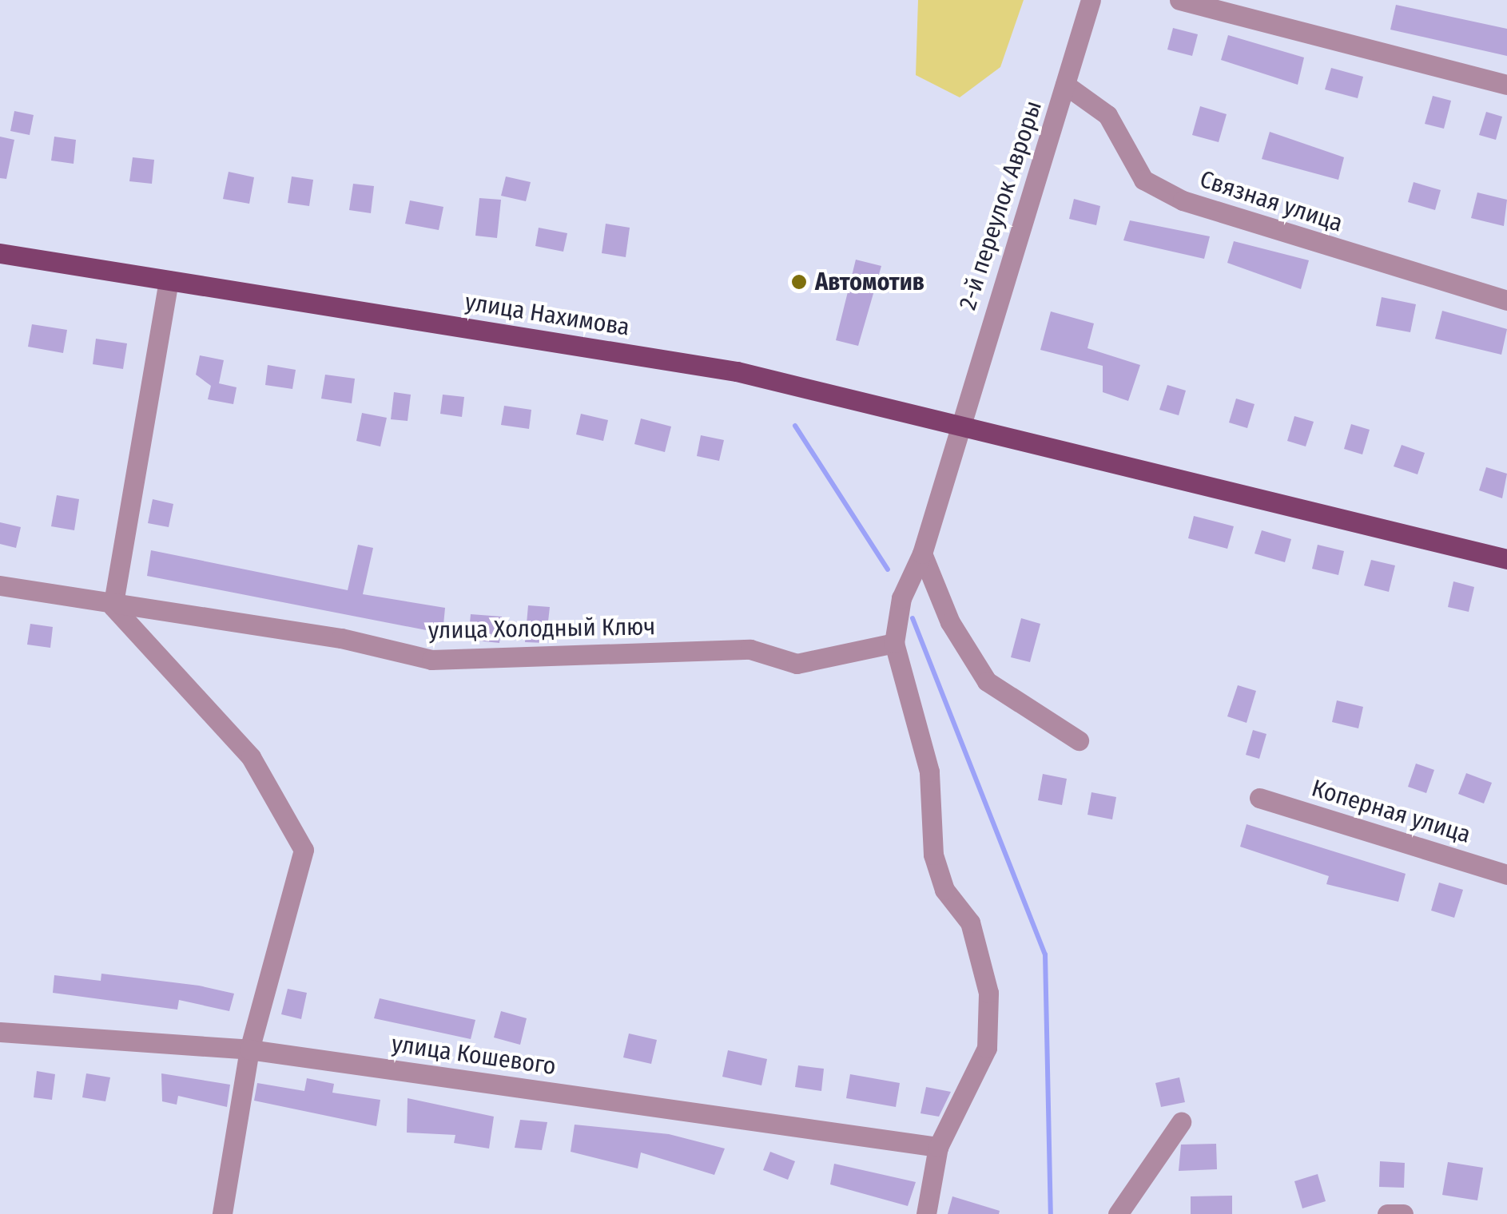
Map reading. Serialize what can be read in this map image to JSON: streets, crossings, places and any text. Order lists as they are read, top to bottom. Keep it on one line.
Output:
{"streets":{"main road":["улица Нахимова"],"street":["Связная улица","2-й переулок Авроры","улица Холодный Ключ","Коперная улица","улица Кошевого"]},"crossings":[["Связная улица","2-й переулок Авроры"],["2-й переулок Авроры","улица Нахимова"],["2-й переулок Авроры","улица Холодный Ключ"]],"places":["Автомотив"]}
